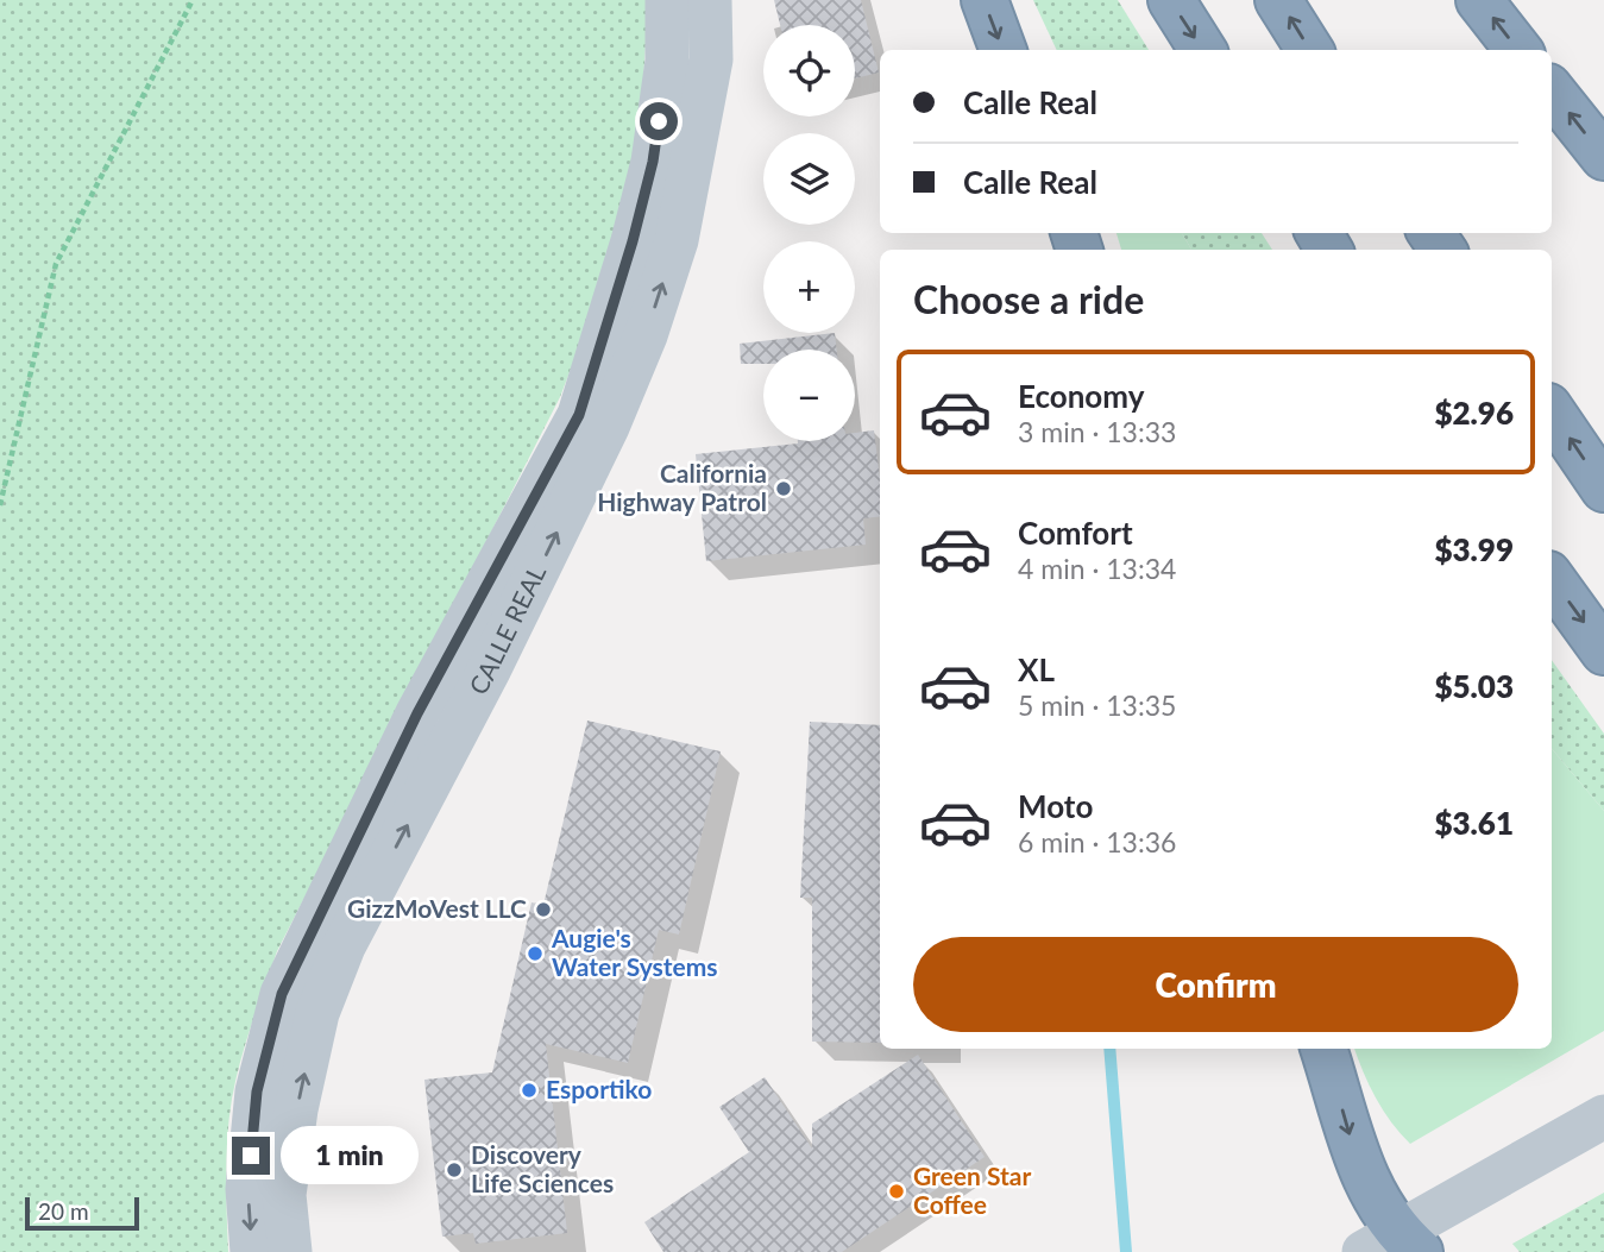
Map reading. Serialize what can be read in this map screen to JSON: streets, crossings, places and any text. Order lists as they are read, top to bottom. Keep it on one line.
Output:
{"streets":{"main road":["CALLE REAL"]},"places":["California Highway Patrol","GizzMoVest LLC","Augie's Water Systems","Esportiko","Discovery Life Sciences","Green Star Coffee"],"scale_bar":"20 m","page":{"map_buttons":["+","−"],"banner":["Calle Real","Calle Real"],"heading":"Choose a ride","list":[{"name":"Economy","note":"3 min · 13:33","value":"$2.96"},{"name":"Comfort","note":"4 min · 13:34","value":"$3.99"},{"name":"XL","note":"5 min · 13:35","value":"$5.03"},{"name":"Moto","note":"6 min · 13:36","value":"$3.61"}],"buttons":"Confirm","bubble":"1 min","scale":"20 m"}}
